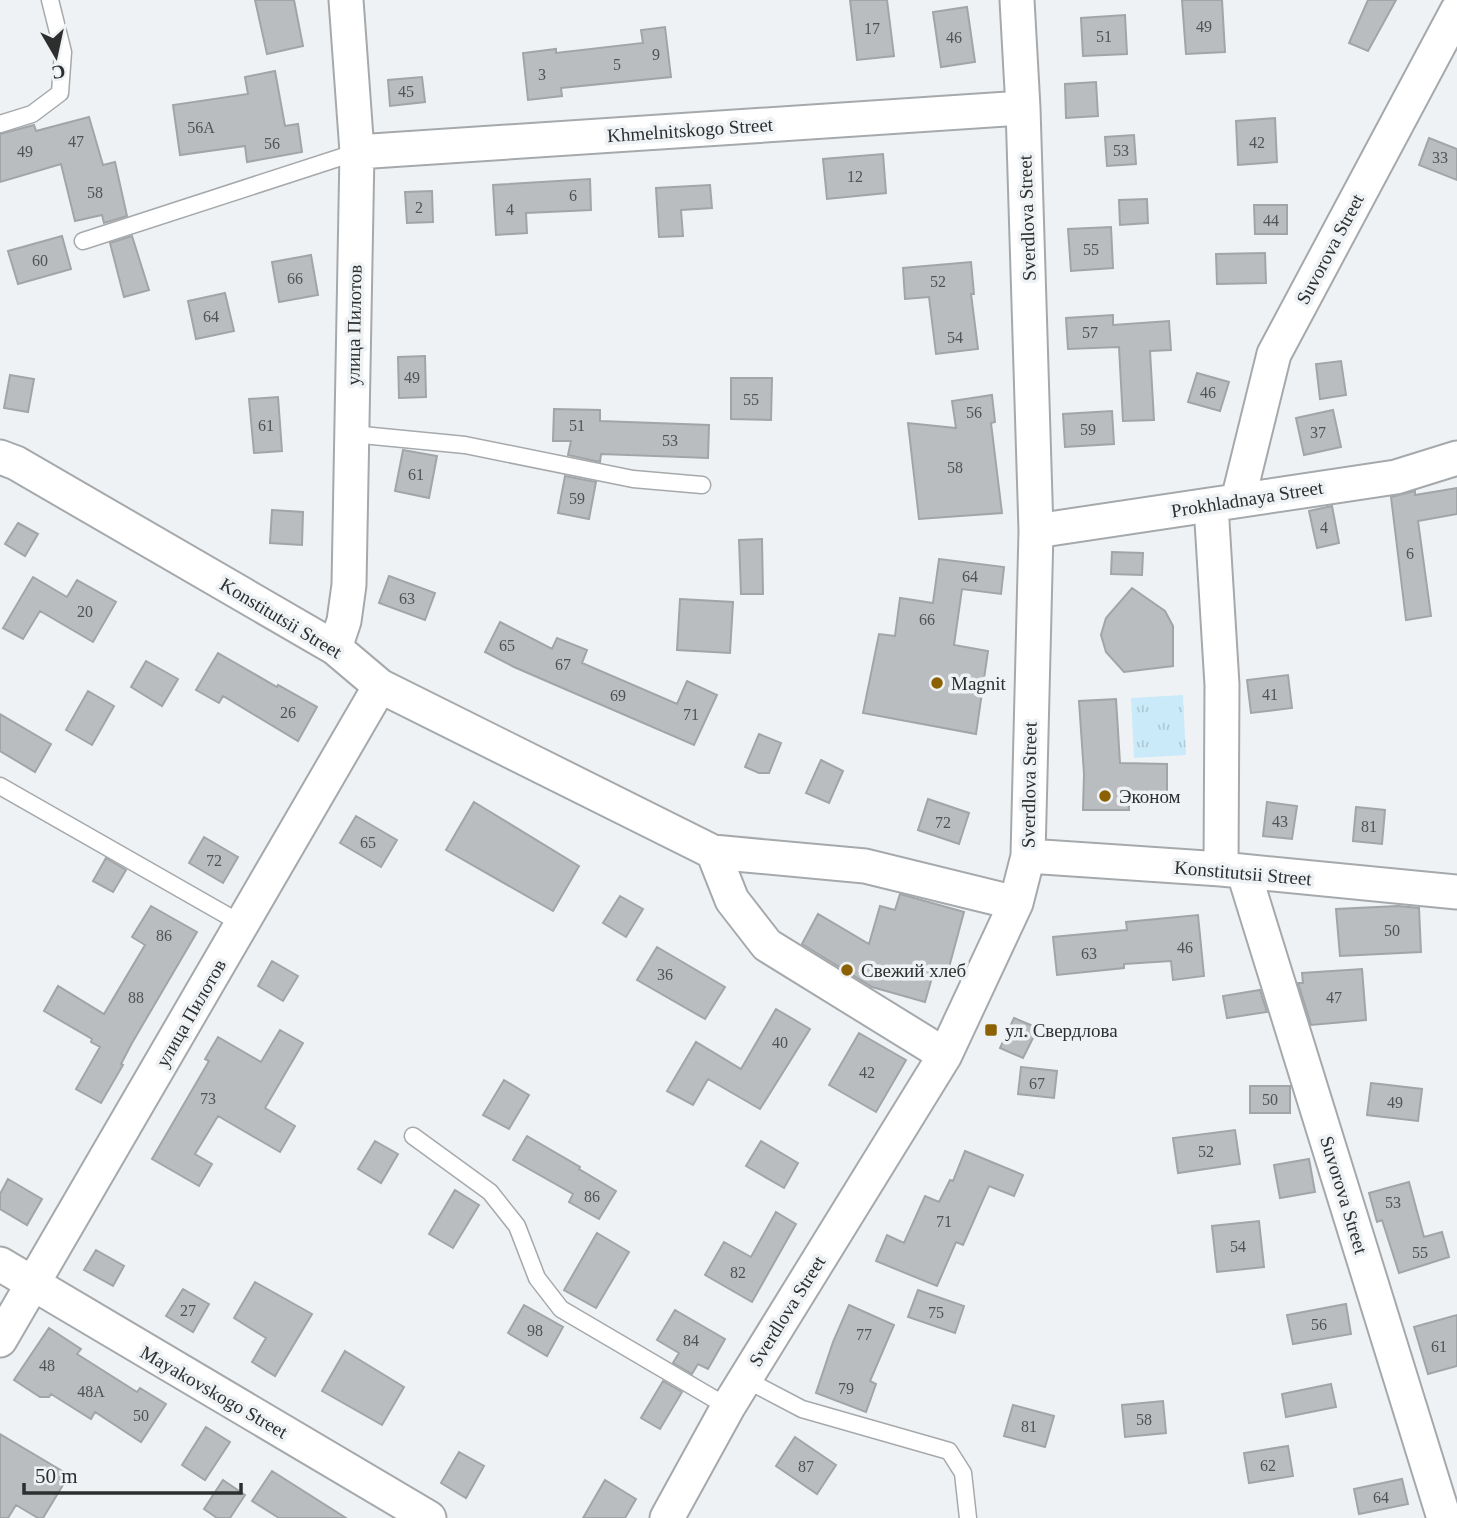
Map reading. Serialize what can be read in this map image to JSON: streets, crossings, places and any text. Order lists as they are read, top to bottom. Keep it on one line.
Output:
{"streets":{"street":["Khmelnitskogo Street","Sverdlova Street","Suvorova Street","улица Пилотов","Prokhladnaya Street","Konstitutsii Street","Mayakovskogo Street"]},"crossings":[["Khmelnitskogo Street","Sverdlova Street"],["Khmelnitskogo Street","улица Пилотов"],["Sverdlova Street","Prokhladnaya Street"],["Sverdlova Street","Konstitutsii Street"],["Suvorova Street","Prokhladnaya Street"],["Suvorova Street","Konstitutsii Street"],["улица Пилотов","Konstitutsii Street"],["улица Пилотов","Mayakovskogo Street"]],"places":{"other":["Magnit","Эконом","Свежий хлеб"],"transit":["ул. Свердлова"]},"house_numbers":["49","17","51","46","9","5","3","45","56А","47","42","56","53","49","33","12","58","6","2","4","44","55","60","66","52","64","57","54","49","46","55","56","61","51","59","37","53","58","61","59","4","6","64","63","20","66","65","67","41","69","26","71","43","72","81","65","72","50","86","46","63","36","88","47","40","42","67","73","50","49","52","86","53","71","54","55","82","27","75","56","98","77","84","61","48","79","48А","50","58","81","62","87","64"],"scale_bar":"50 m","north":"bottom"}
